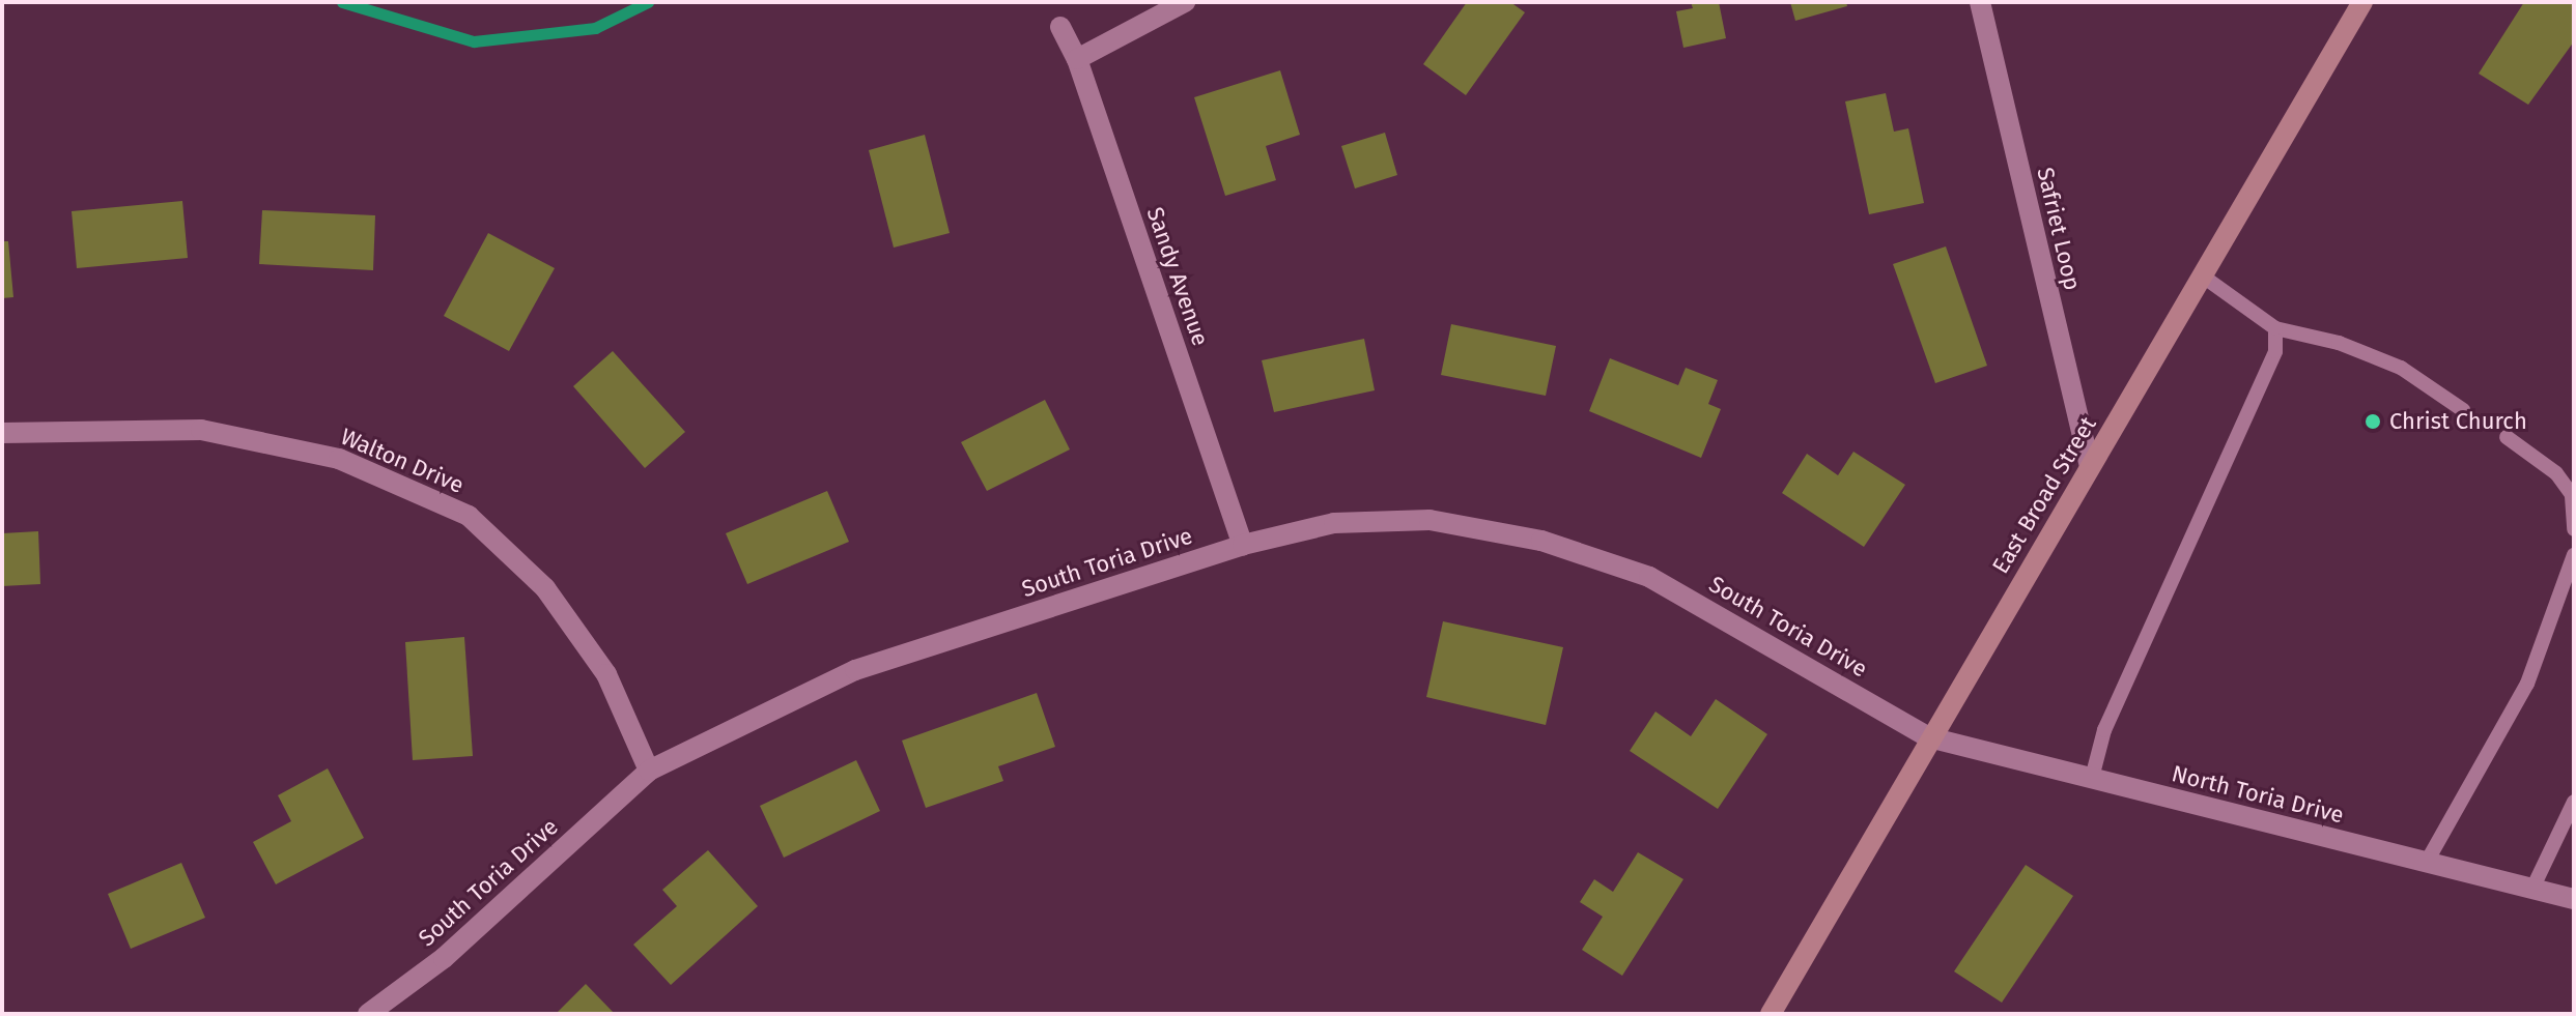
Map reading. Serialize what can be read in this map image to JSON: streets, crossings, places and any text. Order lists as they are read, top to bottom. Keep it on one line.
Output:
{"streets":{"main road":["East Broad Street"],"street":["Safriet Loop","Sandy Avenue","Walton Drive","South Toria Drive","North Toria Drive"]},"crossings":[["Safriet Loop","East Broad Street"],["Sandy Avenue","South Toria Drive"],["Walton Drive","South Toria Drive"],["East Broad Street","South Toria Drive"],["East Broad Street","North Toria Drive"],["South Toria Drive","North Toria Drive"]],"places":["Christ Church"]}
